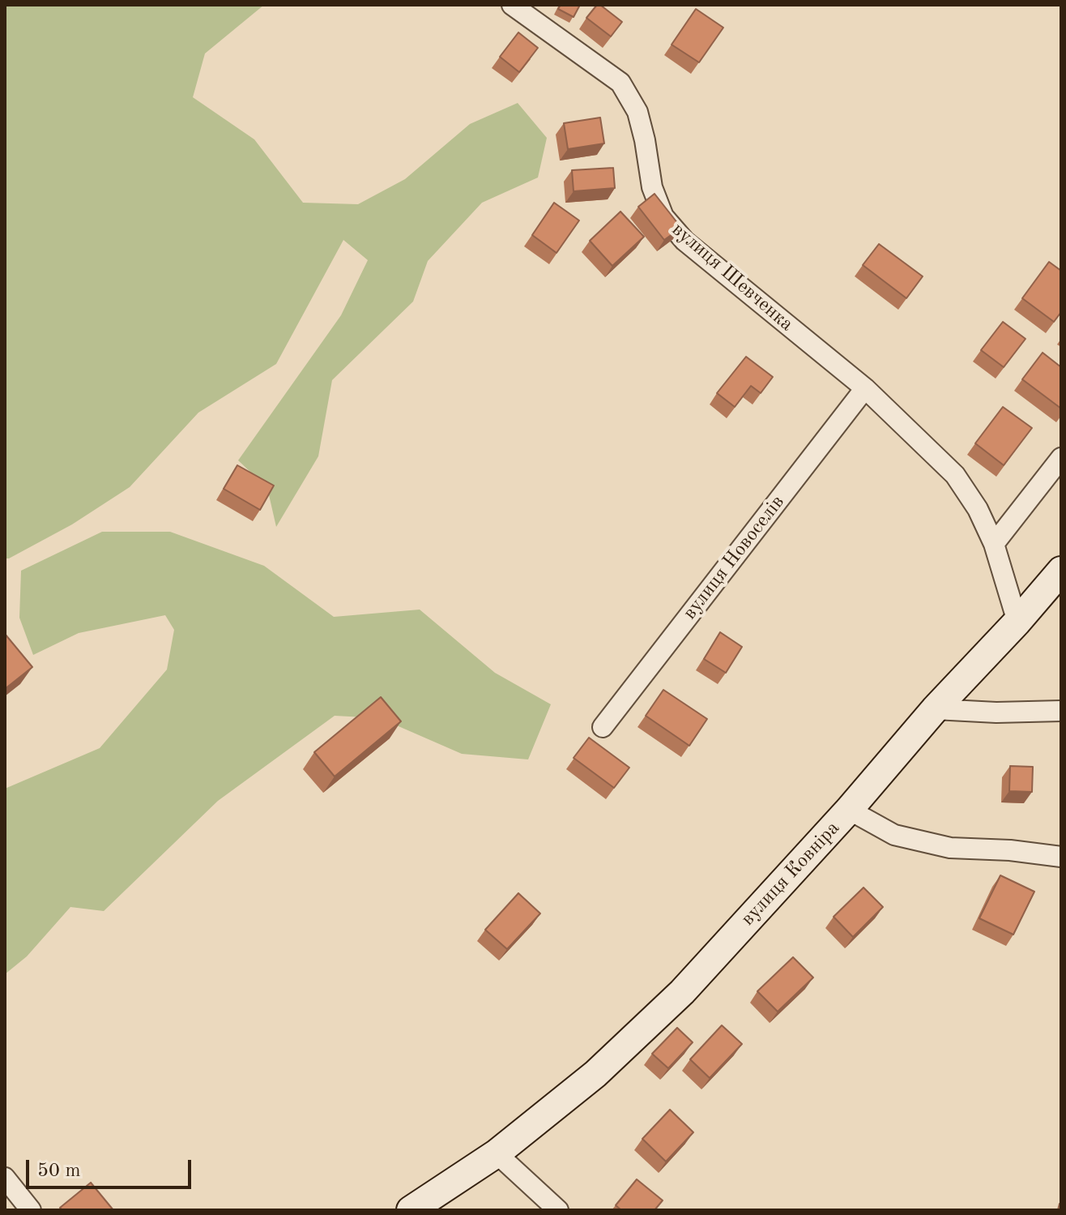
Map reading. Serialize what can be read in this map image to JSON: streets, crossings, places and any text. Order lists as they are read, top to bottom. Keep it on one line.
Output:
{"streets":{"street":["вулиця Шевченка","вулиця Новоселів","вулиця Ковніра"]},"crossings":[["вулиця Шевченка","вулиця Новоселів"],["вулиця Шевченка","вулиця Ковніра"]],"scale_bar":"50 m"}
